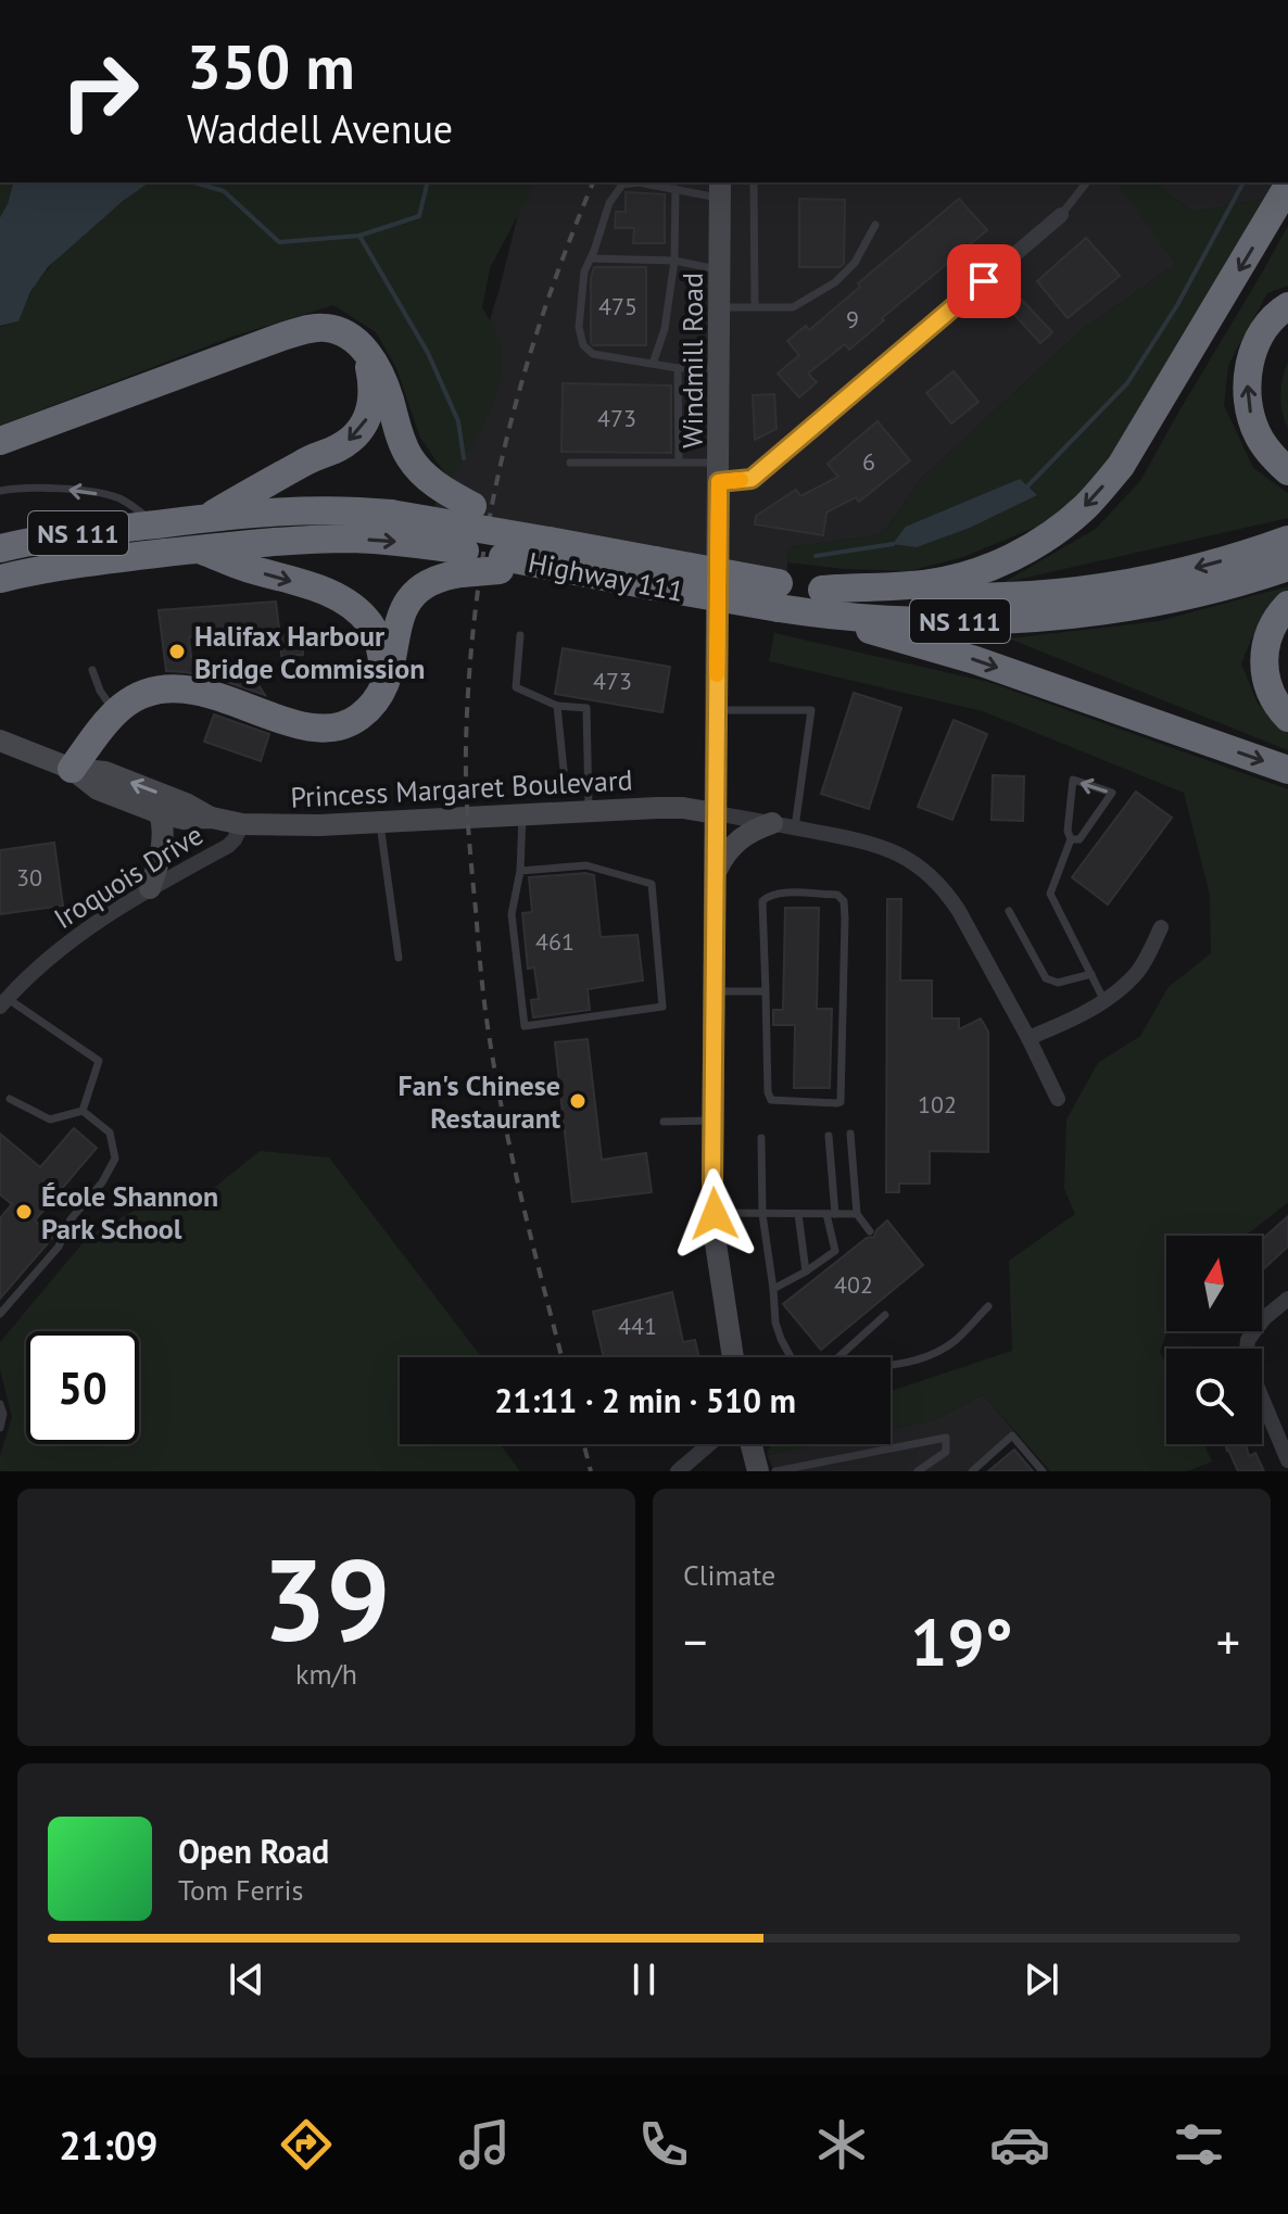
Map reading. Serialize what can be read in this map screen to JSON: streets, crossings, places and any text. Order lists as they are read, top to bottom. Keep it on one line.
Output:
{"streets":{"highway":["NS 111","Highway 111"],"main road":["Windmill Road","Princess Margaret Boulevard"],"street":["Iroquois Drive"]},"crossings":[["Windmill Road","Princess Margaret Boulevard"],["NS 111","Highway 111"],["Princess Margaret Boulevard","Iroquois Drive"]],"places":["Halifax Harbour Bridge Commission","Fan's Chinese Restaurant","École Shannon Park School"],"house_numbers":["475","9","473","6","473","30","461","102","402","441"],"north":"top","page":{"turn":["350 m","Waddell Avenue"],"limit":"50","trip":"21:11 · 2 min · 510 m","tile":[["39","km/h"],"Climate"],"heat":["−","19°","+"],"song":["Open Road","Tom Ferris"],"tabs":"21:09"}}
